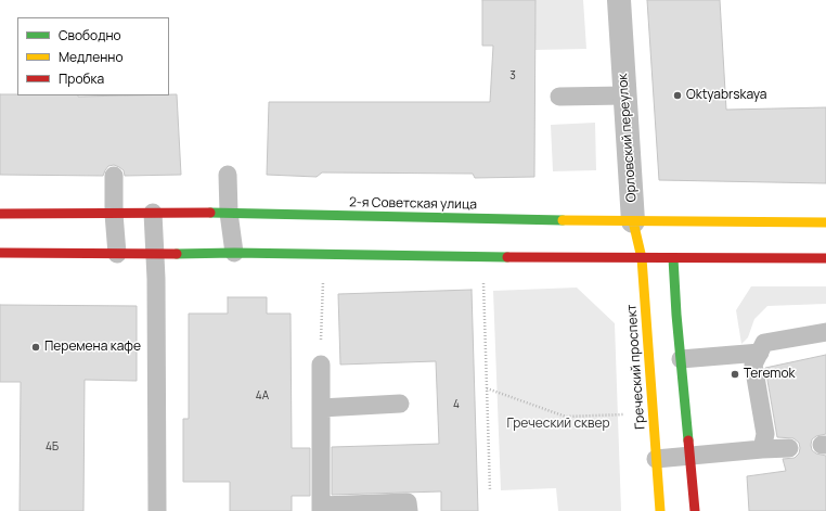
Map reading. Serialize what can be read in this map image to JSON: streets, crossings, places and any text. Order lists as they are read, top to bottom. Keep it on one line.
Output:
{"streets":{"main road":["2-я Советская улица","Греческий проспект"],"street":["Орловский переулок"]},"crossings":[["Орловский переулок","2-я Советская улица"],["Орловский переулок","Греческий проспект"],["2-я Советская улица","Греческий проспект"]],"parks":["Греческий сквер"],"places":["Oktyabrskaya","Перемена кафе","Teremok"],"house_numbers":["3","4А","4","4Б"],"legend":["Свободно","Медленно","Пробка"]}
